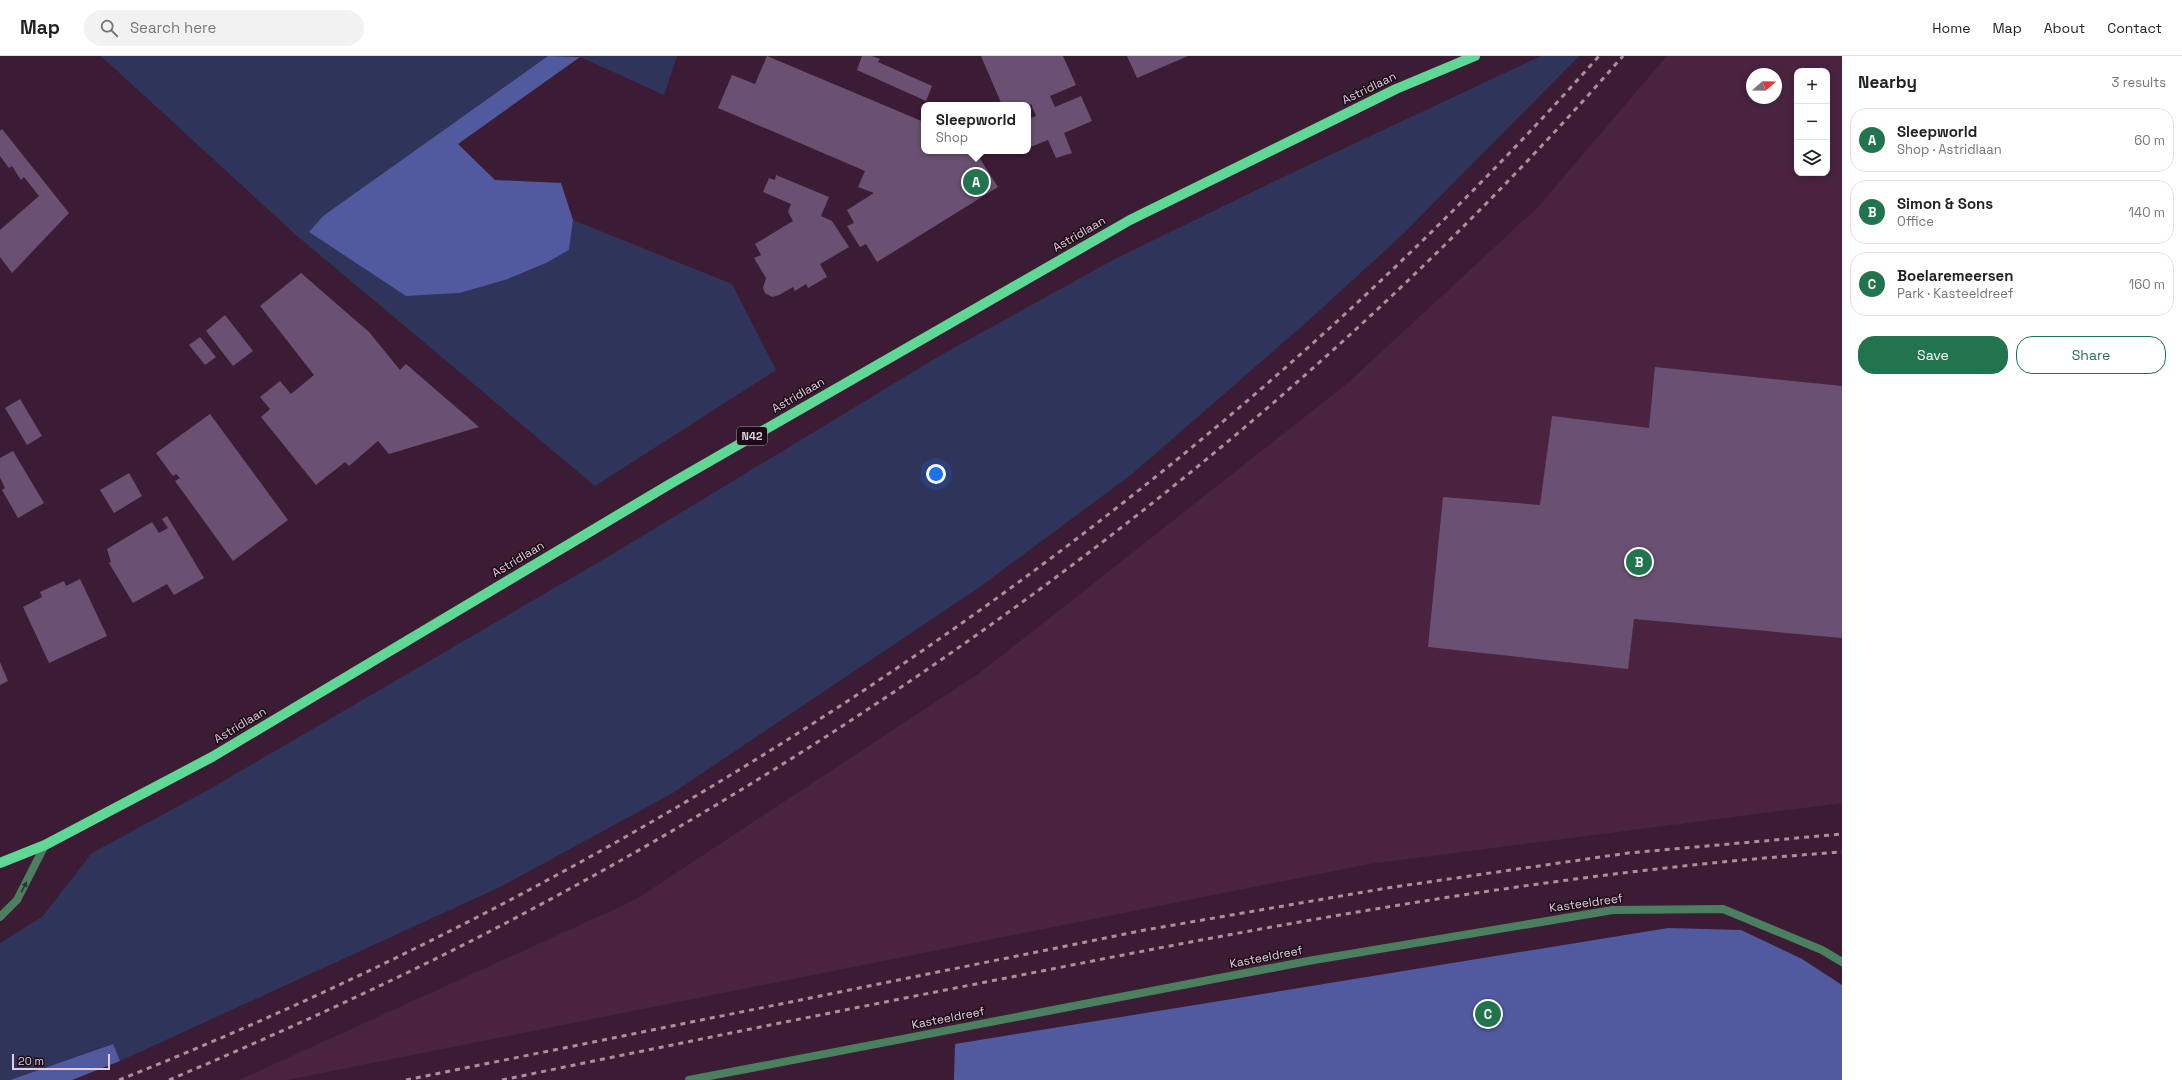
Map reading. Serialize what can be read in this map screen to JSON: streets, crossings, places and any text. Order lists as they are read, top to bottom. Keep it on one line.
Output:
{"streets":{"main road":["Astridlaan","N42"],"street":["Kasteeldreef"]},"scale_bar":"20 m","north":"right","page":{"header":"Map","search":"Search here","nav":["Home","Map","About","Contact"],"heading":["Nearby","3 results"],"map_buttons":["+","−"],"popup":["Sleepworld","Shop"],"list":[{"mark":"A","name":"Sleepworld","note":"Shop · Astridlaan","value":"60 m"},{"mark":"B","name":"Simon & Sons","note":"Office","value":"140 m"},{"mark":"C","name":"Boelaremeersen","note":"Park · Kasteeldreef","value":"160 m"}],"pins":["A","B","C"],"buttons":["Save","Share"],"scale":"20 m"}}
